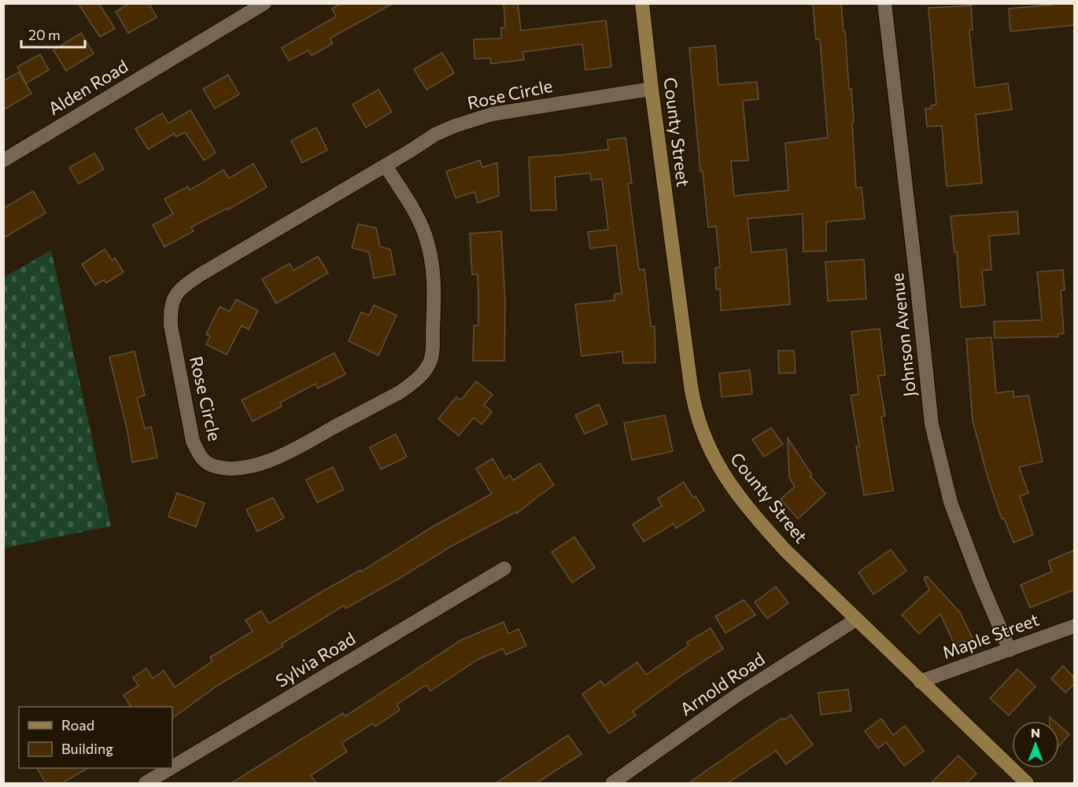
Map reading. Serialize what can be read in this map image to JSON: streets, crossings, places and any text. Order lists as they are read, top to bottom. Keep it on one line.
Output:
{"streets":{"main road":["County Street"],"street":["Alden Road","Rose Circle","Johnson Avenue","Maple Street","Sylvia Road","Arnold Road"]},"crossings":[["Rose Circle","County Street"],["County Street","Maple Street"],["County Street","Arnold Road"],["Johnson Avenue","Maple Street"]],"legend":["Road","Building"],"scale_bar":"20 m","north":"top"}
